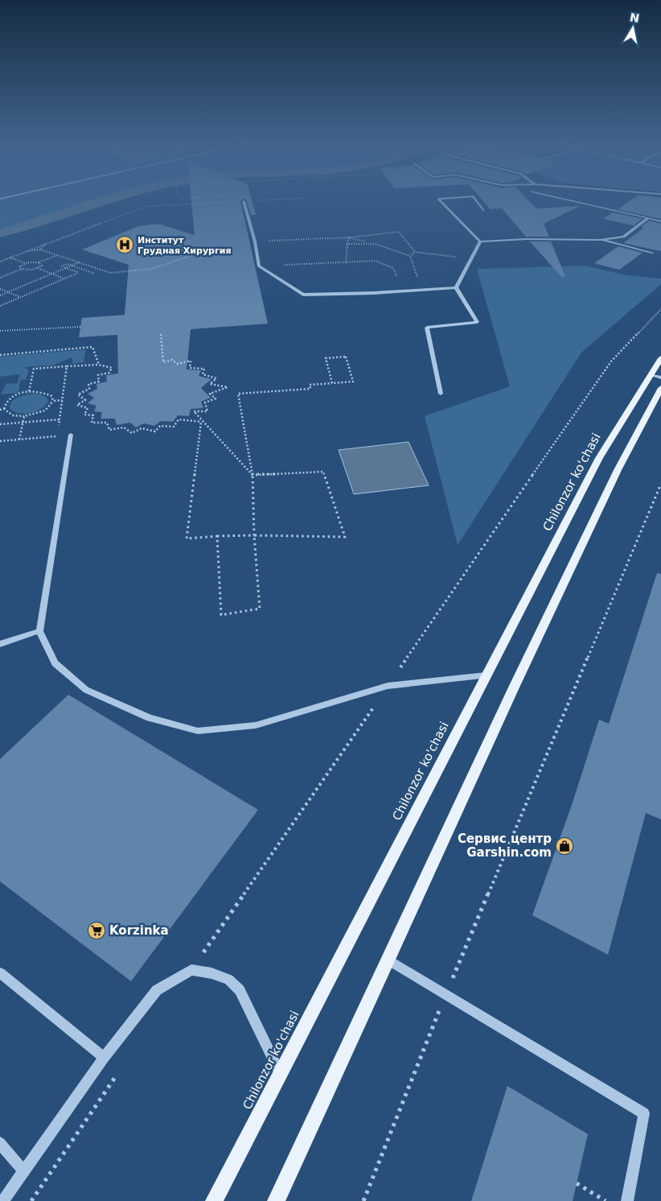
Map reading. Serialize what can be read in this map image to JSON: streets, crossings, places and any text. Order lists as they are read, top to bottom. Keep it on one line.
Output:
{"streets":{"main road":["Chilonzor ko'chasi"]},"places":{"hospital":["Институт Грудная Хирургия"],"shop":["Сервис центр Garshin.com"],"supermarket":["Korzinka"]},"north":"top"}
